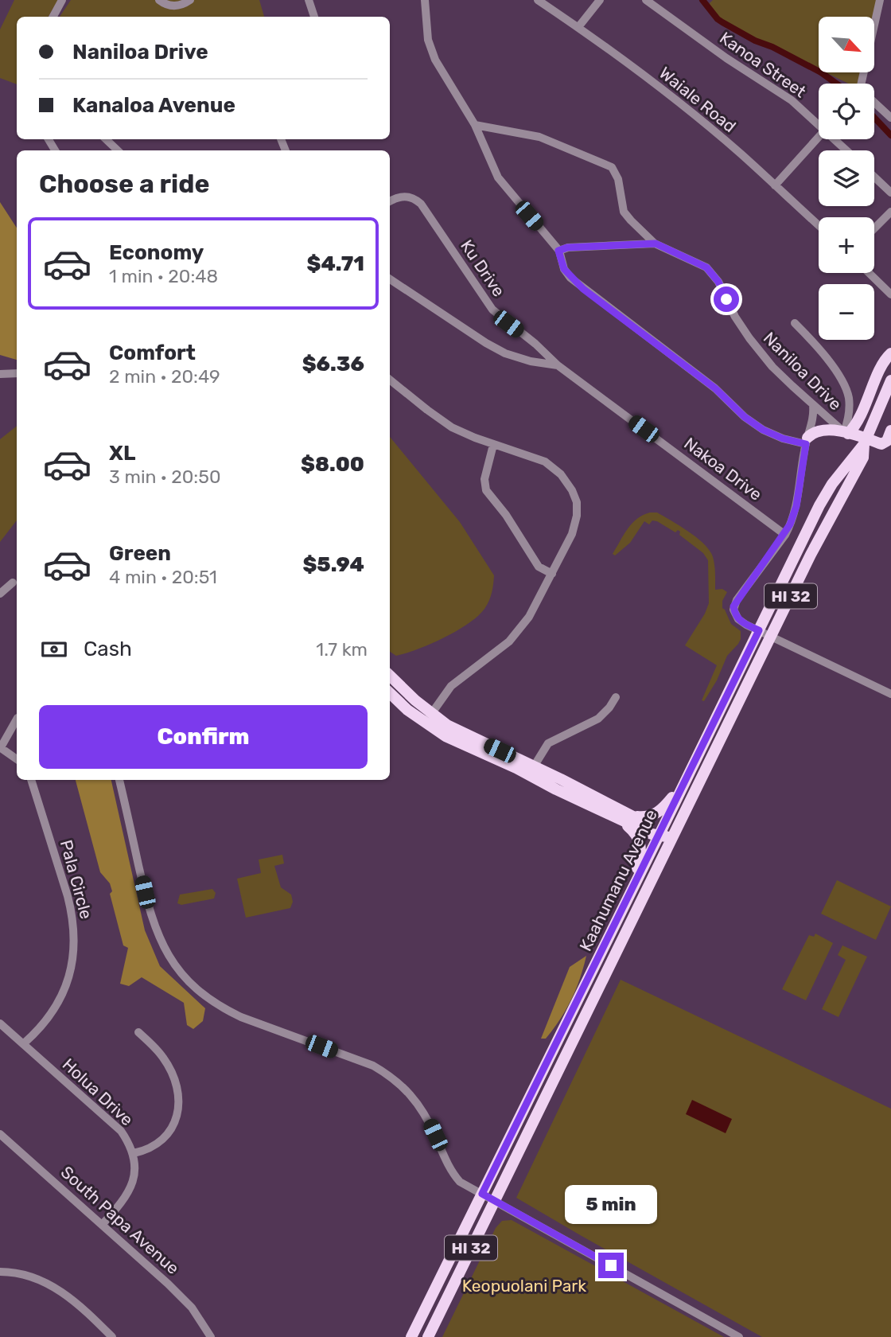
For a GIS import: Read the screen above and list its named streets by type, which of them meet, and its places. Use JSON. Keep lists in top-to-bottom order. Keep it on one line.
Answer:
{"streets":{"main road":["HI 32","Kaahumanu Avenue"],"street":["Kanoa Street","Waiale Road","Ku Drive","Naniloa Drive","Nakoa Drive","Pala Circle","Holua Drive","South Papa Avenue"]},"crossings":[["Ku Drive","Nakoa Drive"],["Pala Circle","Holua Drive"]],"parks":["Keopuolani Park"],"north":"bottom right","page":{"map_buttons":["+","−"],"banner":["Naniloa Drive","Kanaloa Avenue"],"heading":"Choose a ride","list":[{"name":"Economy","note":"1 min · 20:48","value":"$4.71"},{"name":"Comfort","note":"2 min · 20:49","value":"$6.36"},{"name":"XL","note":"3 min · 20:50","value":"$8.00"},{"name":"Green","note":"4 min · 20:51","value":"$5.94"}],"pay":["Cash","1.7 km"],"buttons":"Confirm","bubble":"5 min"}}
